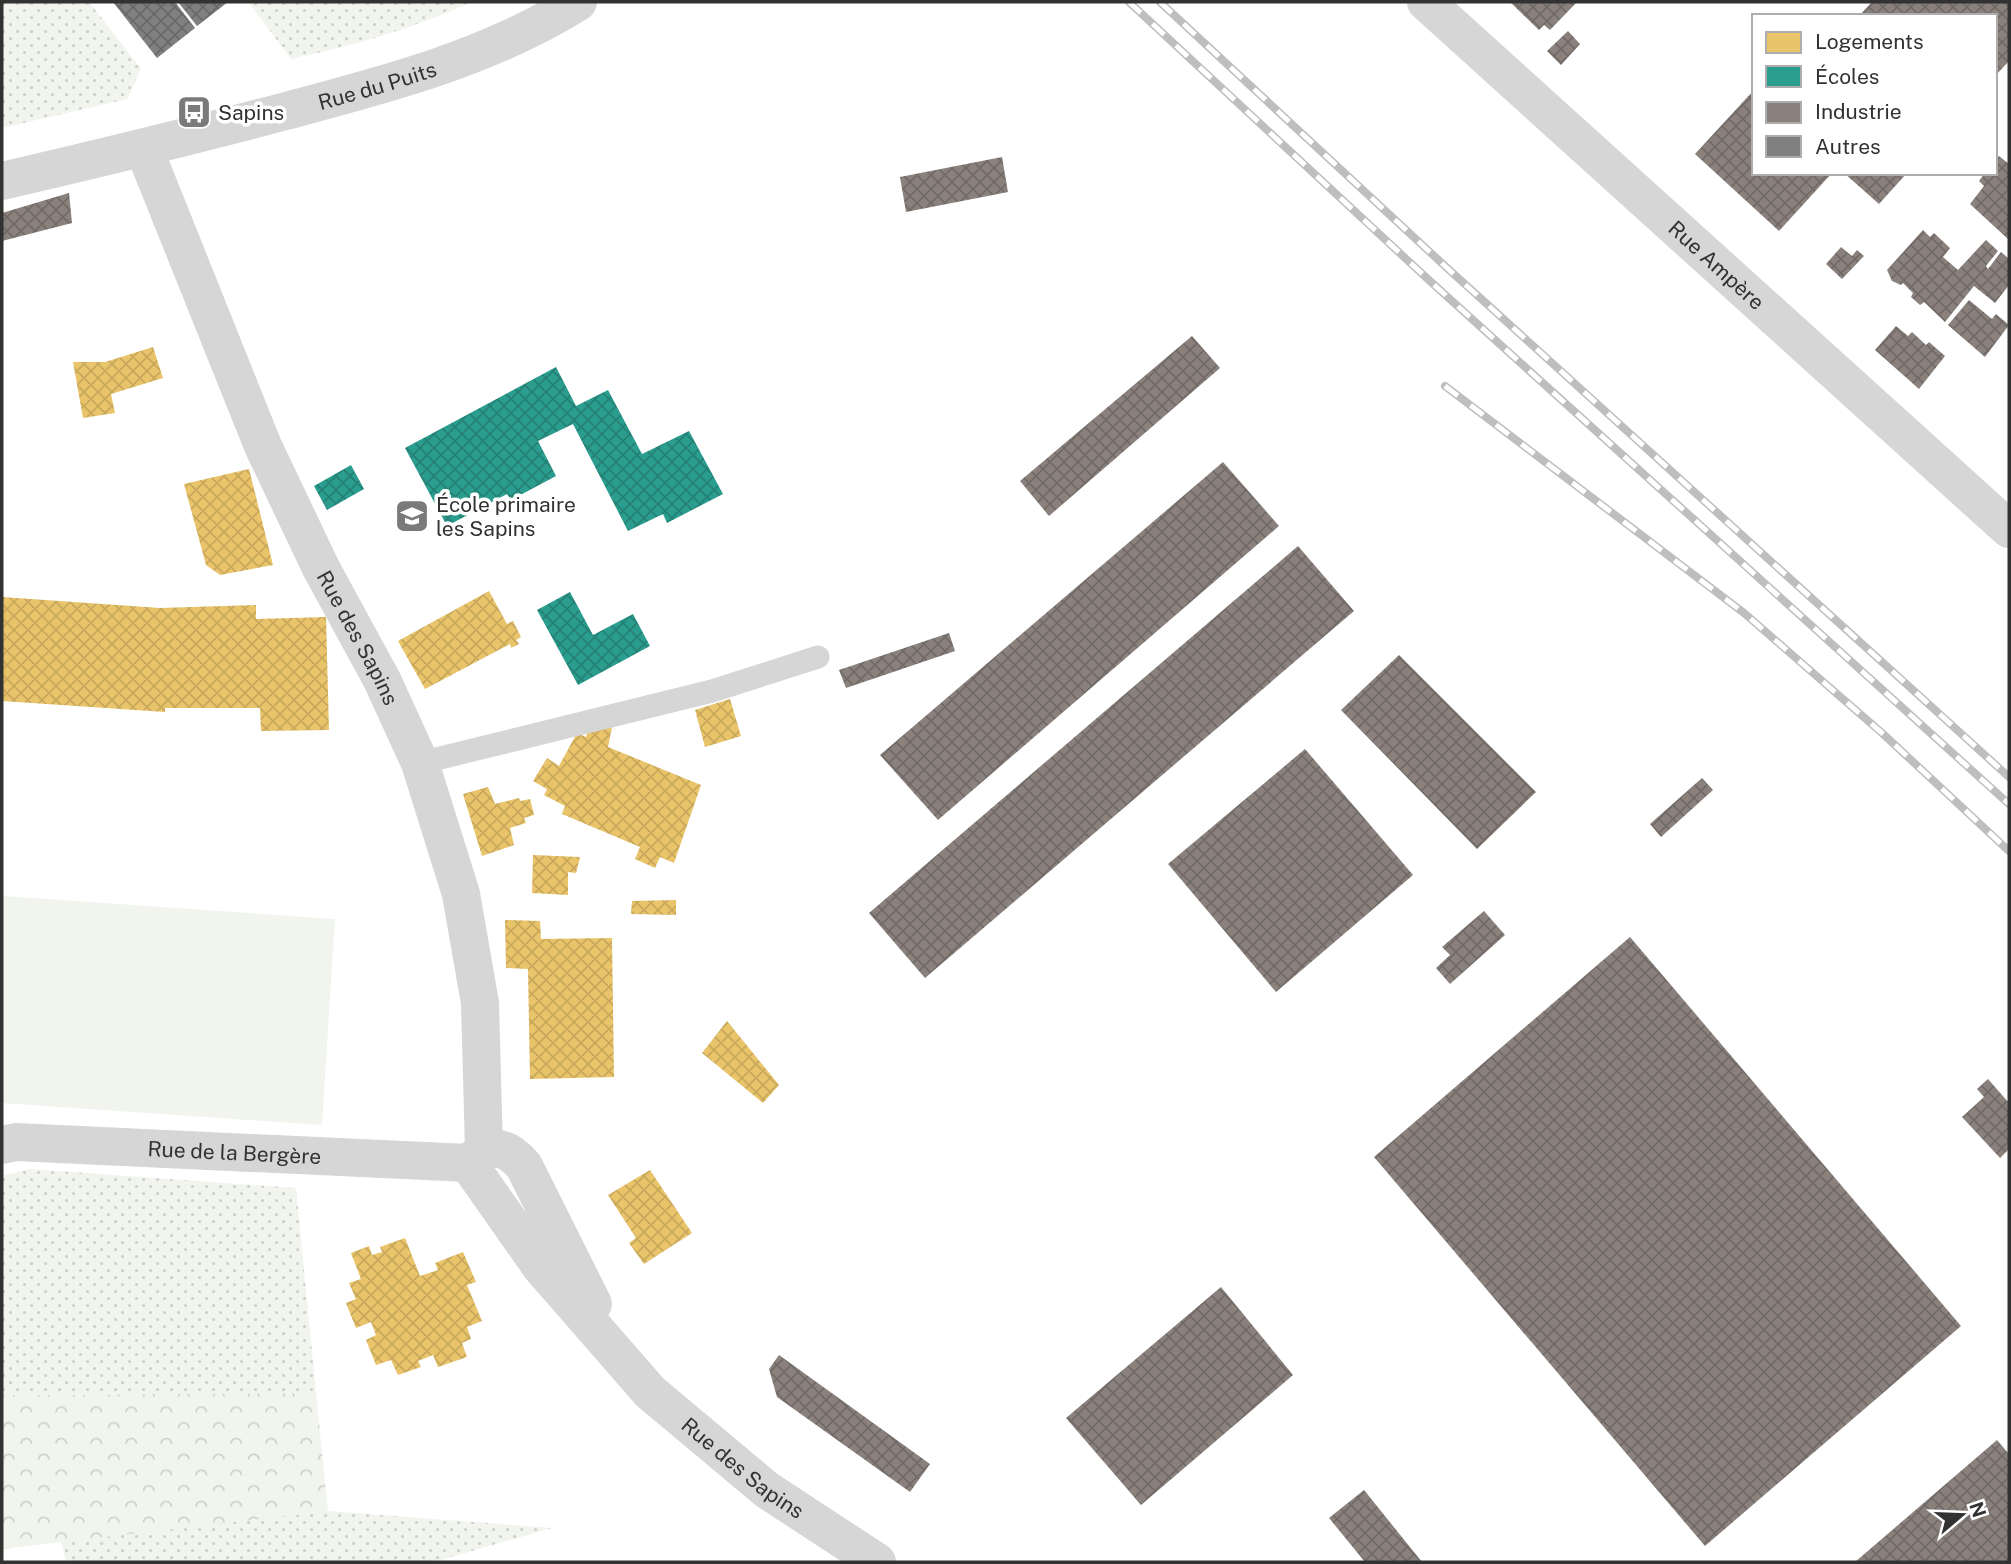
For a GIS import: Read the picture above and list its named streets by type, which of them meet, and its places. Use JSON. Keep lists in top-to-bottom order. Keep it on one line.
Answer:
{"streets":{"street":["Rue du Puits","Rue Ampère","Rue des Sapins","Rue de la Bergère"]},"crossings":[["Rue du Puits","Rue des Sapins"],["Rue des Sapins","Rue de la Bergère"]],"places":{"bus stop":["Sapins"],"school or university":["École primaire les Sapins"]},"legend":["Logements","Écoles","Industrie","Autres"],"north":"right"}
